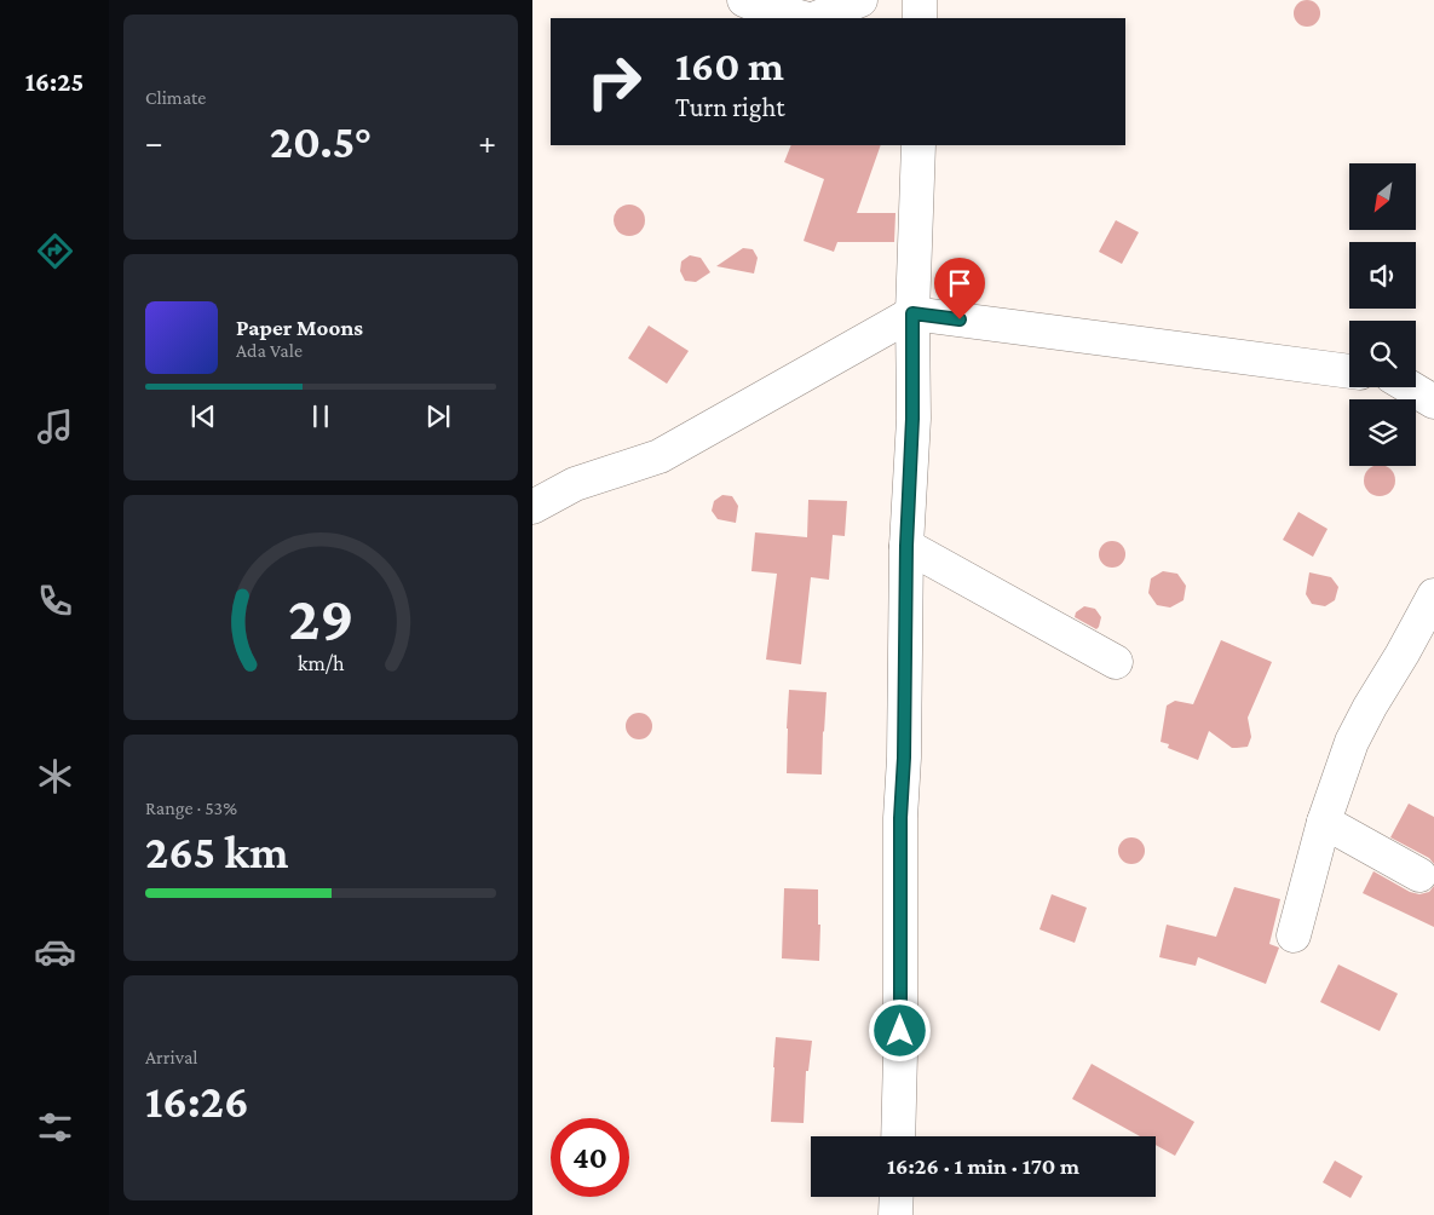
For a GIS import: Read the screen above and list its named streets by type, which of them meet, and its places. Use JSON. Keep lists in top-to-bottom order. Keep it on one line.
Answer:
{"north":"bottom left","page":{"tabs":"16:25","tile":["Climate",["Range · 53%","265 km"],["Arrival","16:26"]],"turn":["160 m","Turn right"],"heat":["−","20.5°","+"],"song":["Paper Moons","Ada Vale"],"limit":"40","trip":"16:26 · 1 min · 170 m","gauge":["29","km/h"]}}
